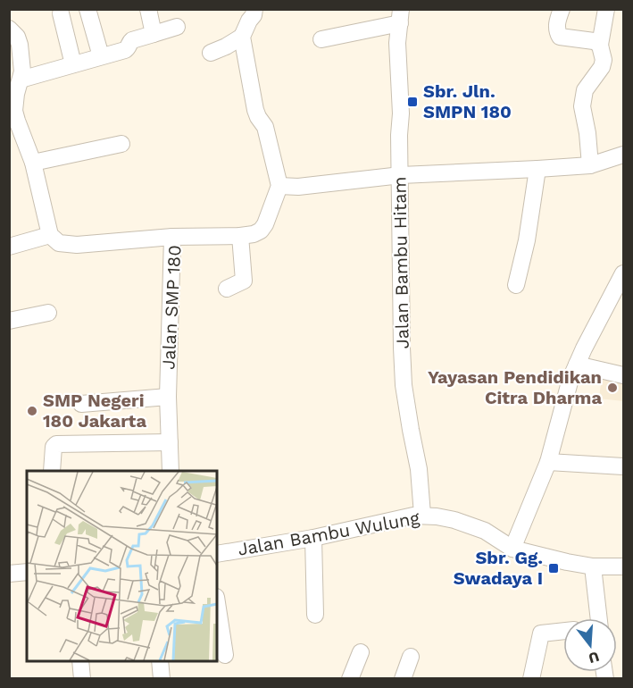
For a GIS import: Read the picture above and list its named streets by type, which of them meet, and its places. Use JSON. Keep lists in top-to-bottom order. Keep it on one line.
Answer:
{"streets":{"street":["Jalan Bambu Hitam","Jalan SMP 180","Jalan Bambu Wulung"]},"crossings":[["Jalan Bambu Hitam","Jalan Bambu Wulung"]],"places":{"transit":["Sbr. Jln. SMPN 180","Sbr. Gg. Swadaya I"],"other":["Yayasan Pendidikan Citra Dharma","SMP Negeri 180 Jakarta"]},"north":"bottom"}
